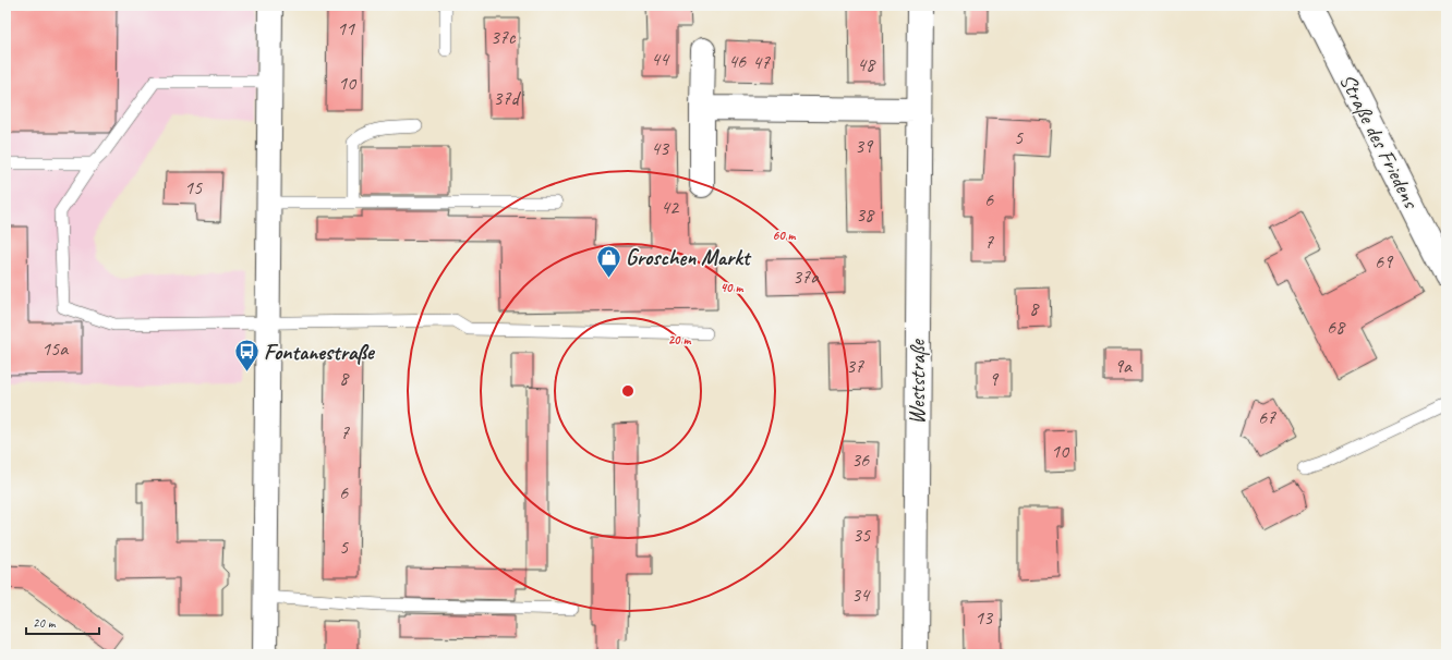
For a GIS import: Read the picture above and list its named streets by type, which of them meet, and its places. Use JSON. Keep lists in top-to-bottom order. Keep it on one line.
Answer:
{"streets":{"street":["Straße des Friedens","Weststraße"]},"places":{"shop":["Groschen Markt"],"bus stop":["Fontanestraße"]},"house_numbers":["11","37c","44","46","47","48","10","37d","5","39","43","15","6","42","38","7","69","37a","8","68","15a","37","9a","8","9","67","7","10","36","6","35","5","34","13"],"scale_bar":"20 m","rings":["60 m","40 m","20 m"]}
